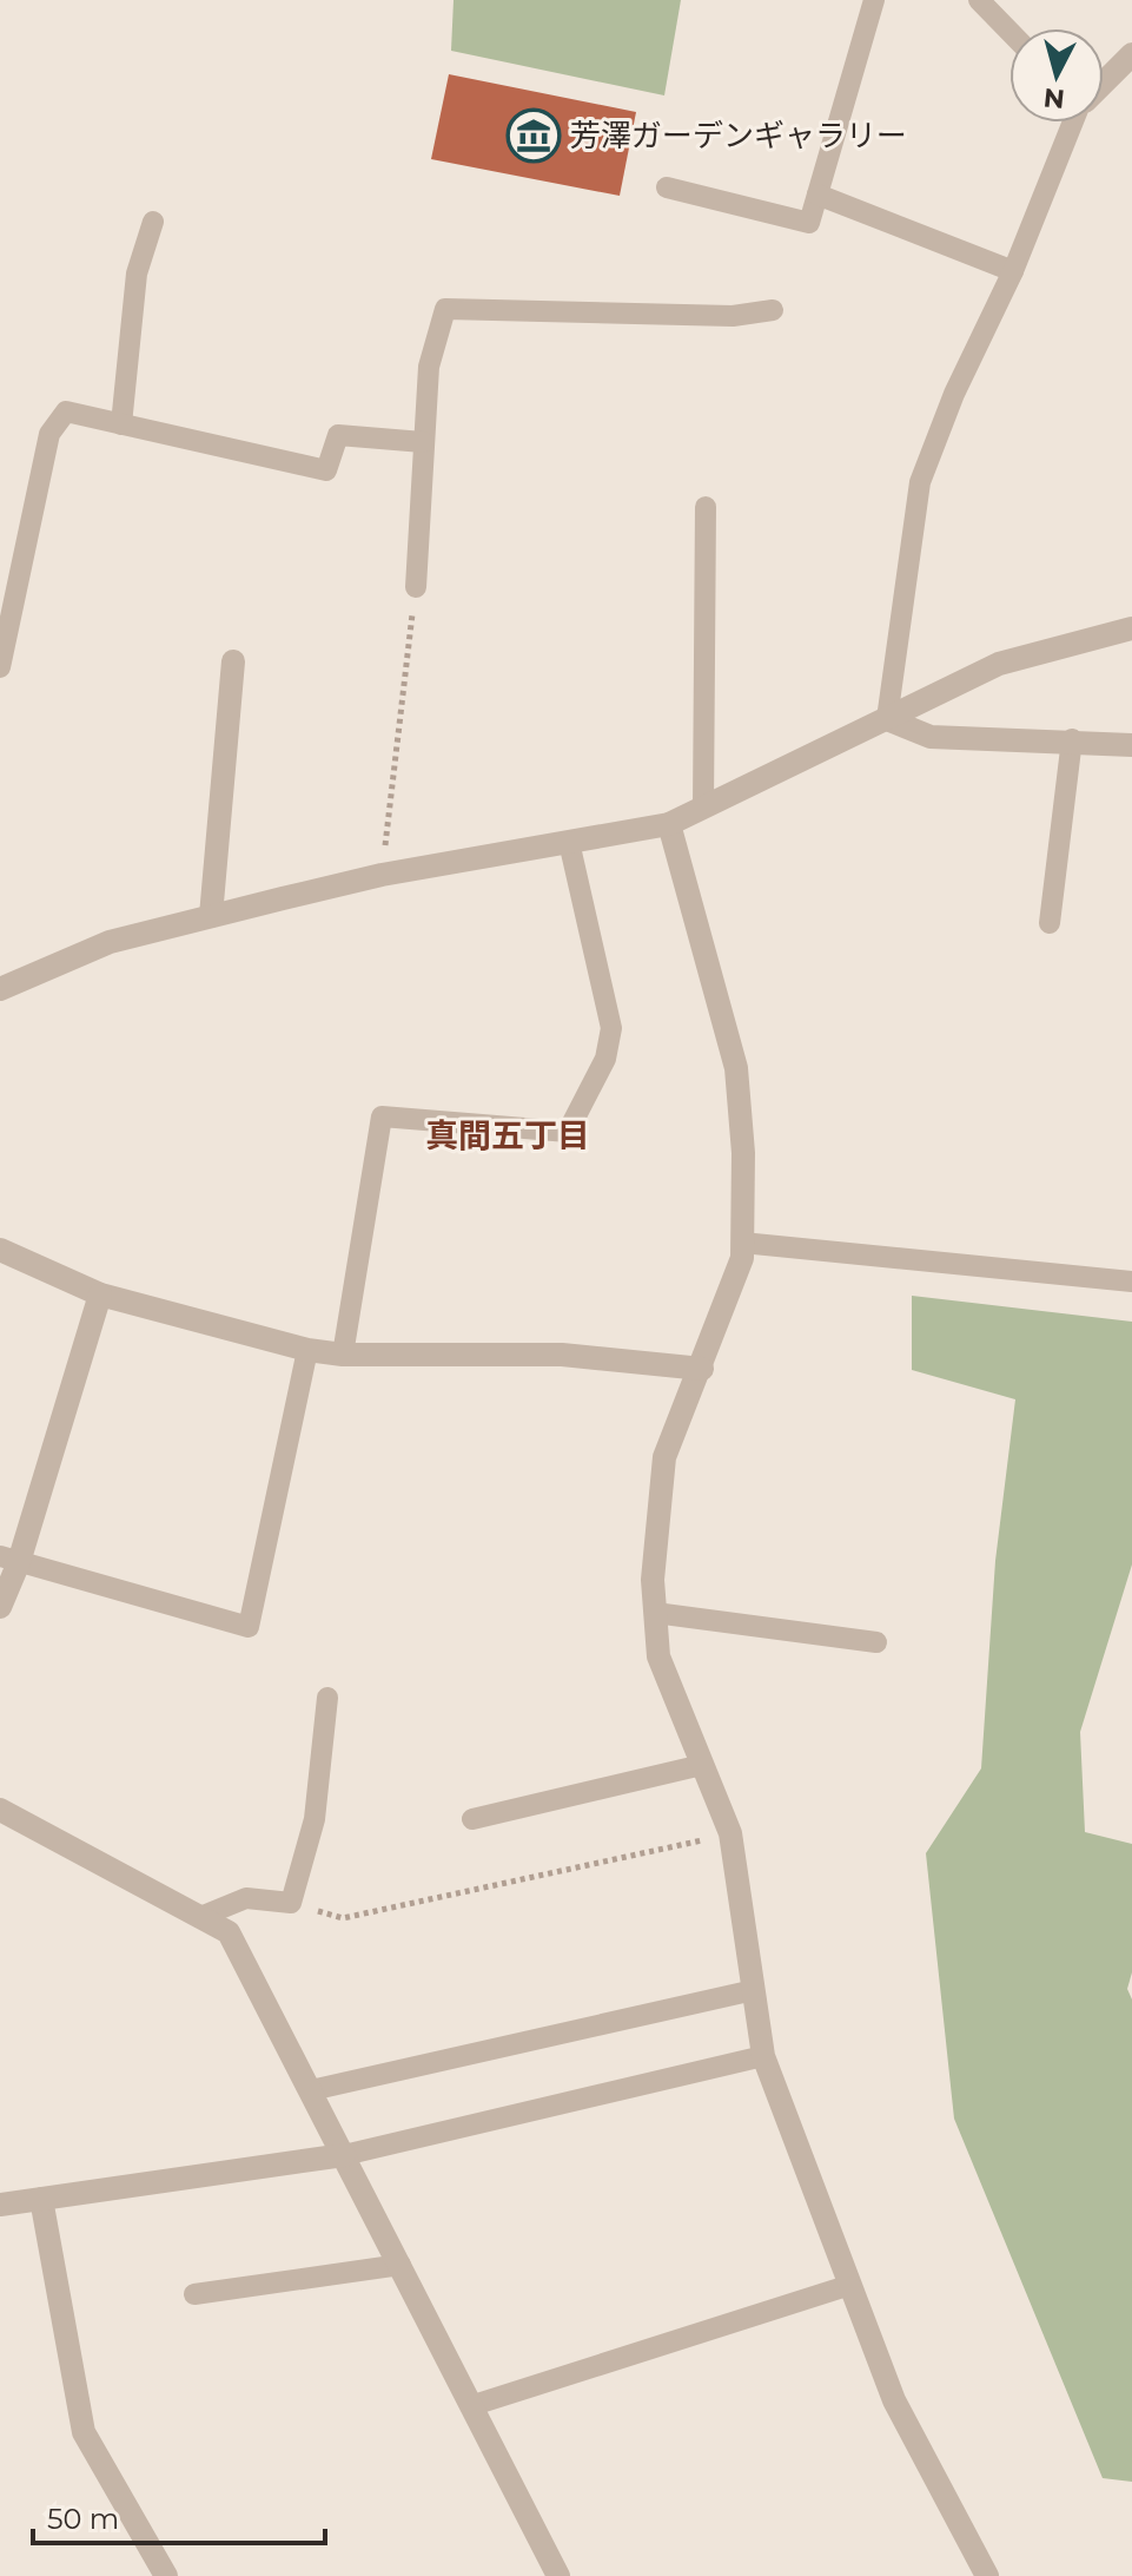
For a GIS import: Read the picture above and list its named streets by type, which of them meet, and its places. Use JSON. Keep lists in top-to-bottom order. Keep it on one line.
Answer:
{"districts":["真間五丁目"],"places":{"museum":["芳澤ガーデンギャラリー"]},"scale_bar":"50 m","north":"bottom"}
